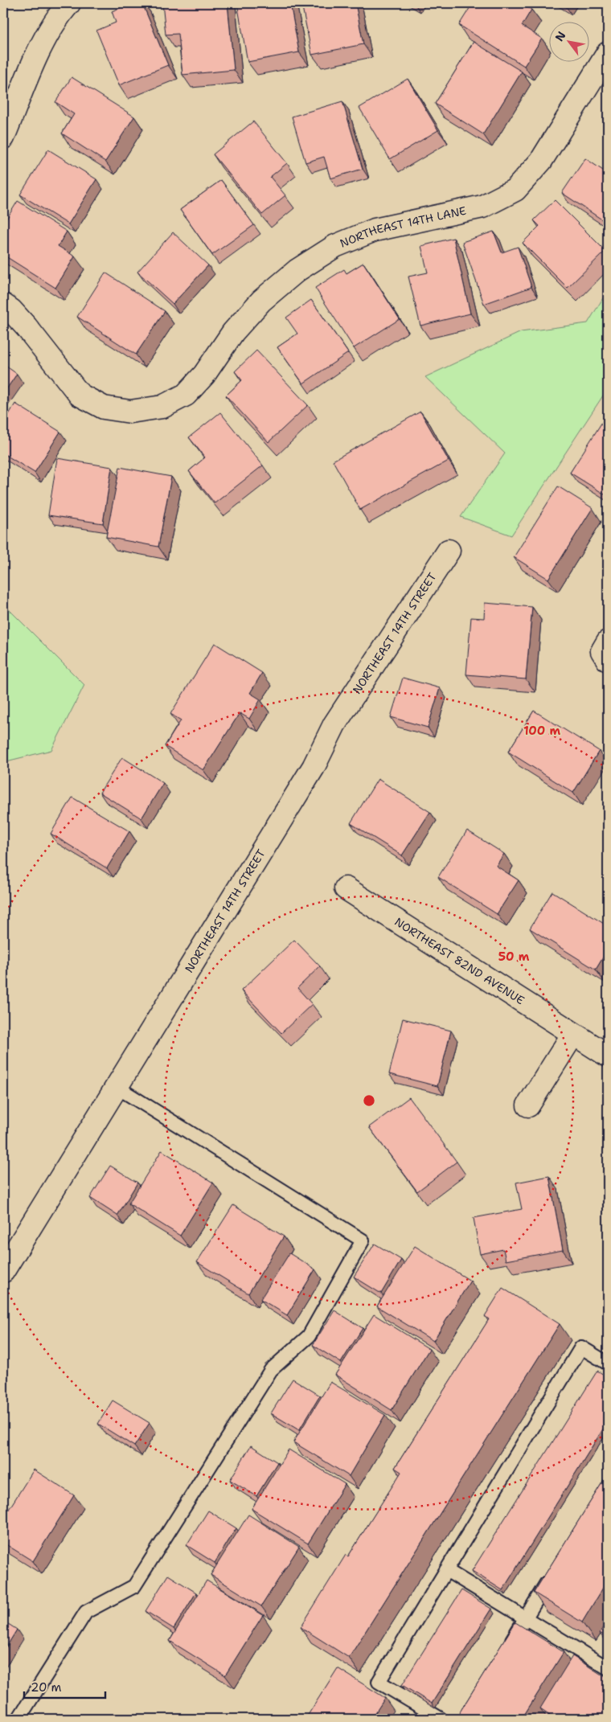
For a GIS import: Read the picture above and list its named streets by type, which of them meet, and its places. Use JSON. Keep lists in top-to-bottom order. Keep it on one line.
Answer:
{"streets":{"street":["NORTHEAST 14TH LANE","NORTHEAST 14TH STREET","NORTHEAST 82ND AVENUE"]},"scale_bar":"20 m","north":"top left","rings":["100 m","50 m"]}
